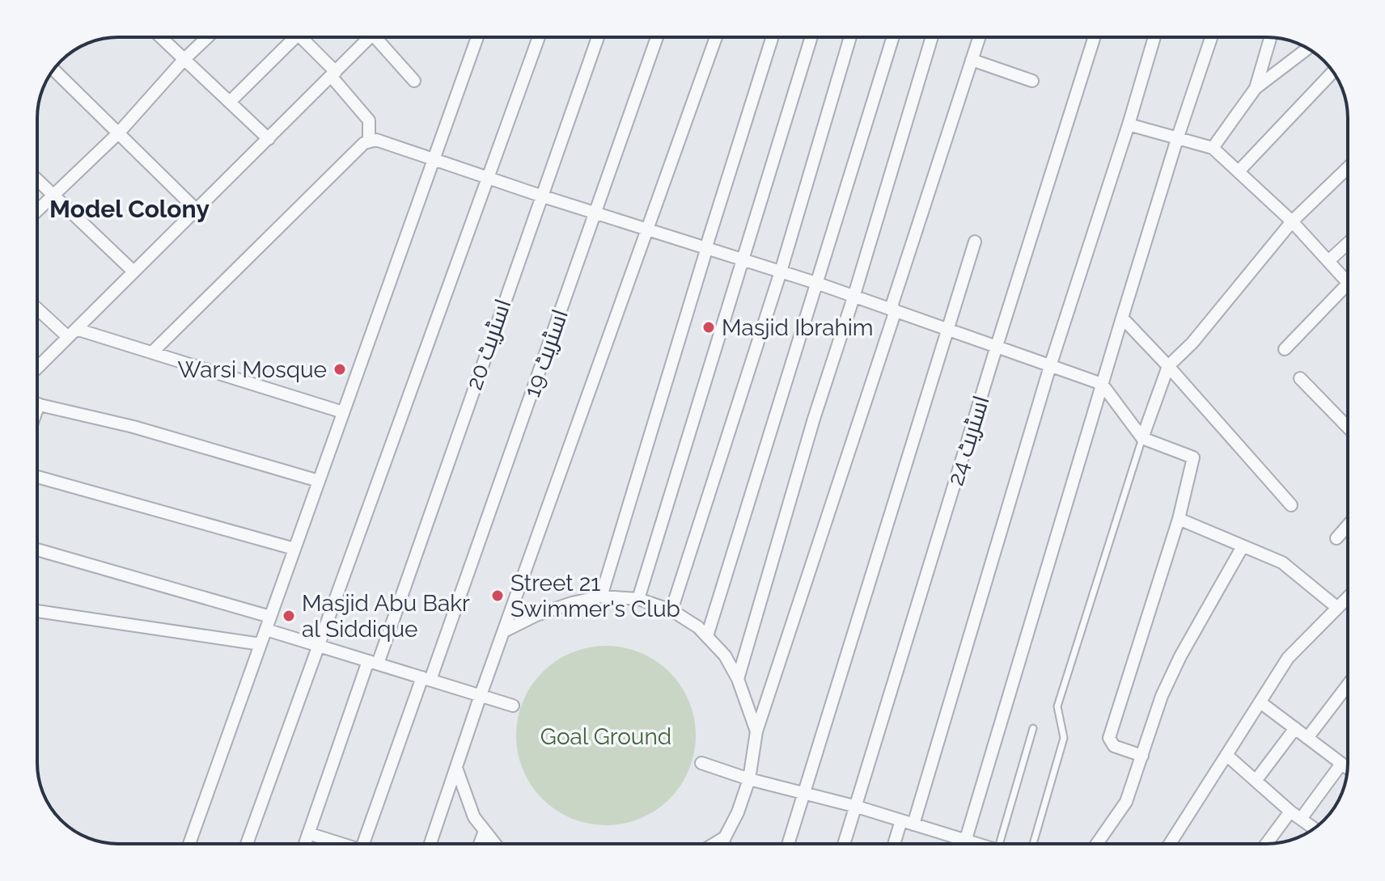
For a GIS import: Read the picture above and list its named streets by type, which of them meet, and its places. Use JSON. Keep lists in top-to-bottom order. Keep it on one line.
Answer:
{"streets":{"street":["اسٹریٹ 20","اسٹریٹ 19","اسٹریٹ 24"]},"districts":["Model Colony"],"parks":["Goal Ground"],"places":["Masjid Ibrahim","Warsi Mosque","Street 21 Swimmer's Club","Masjid Abu Bakr al Siddique"]}
